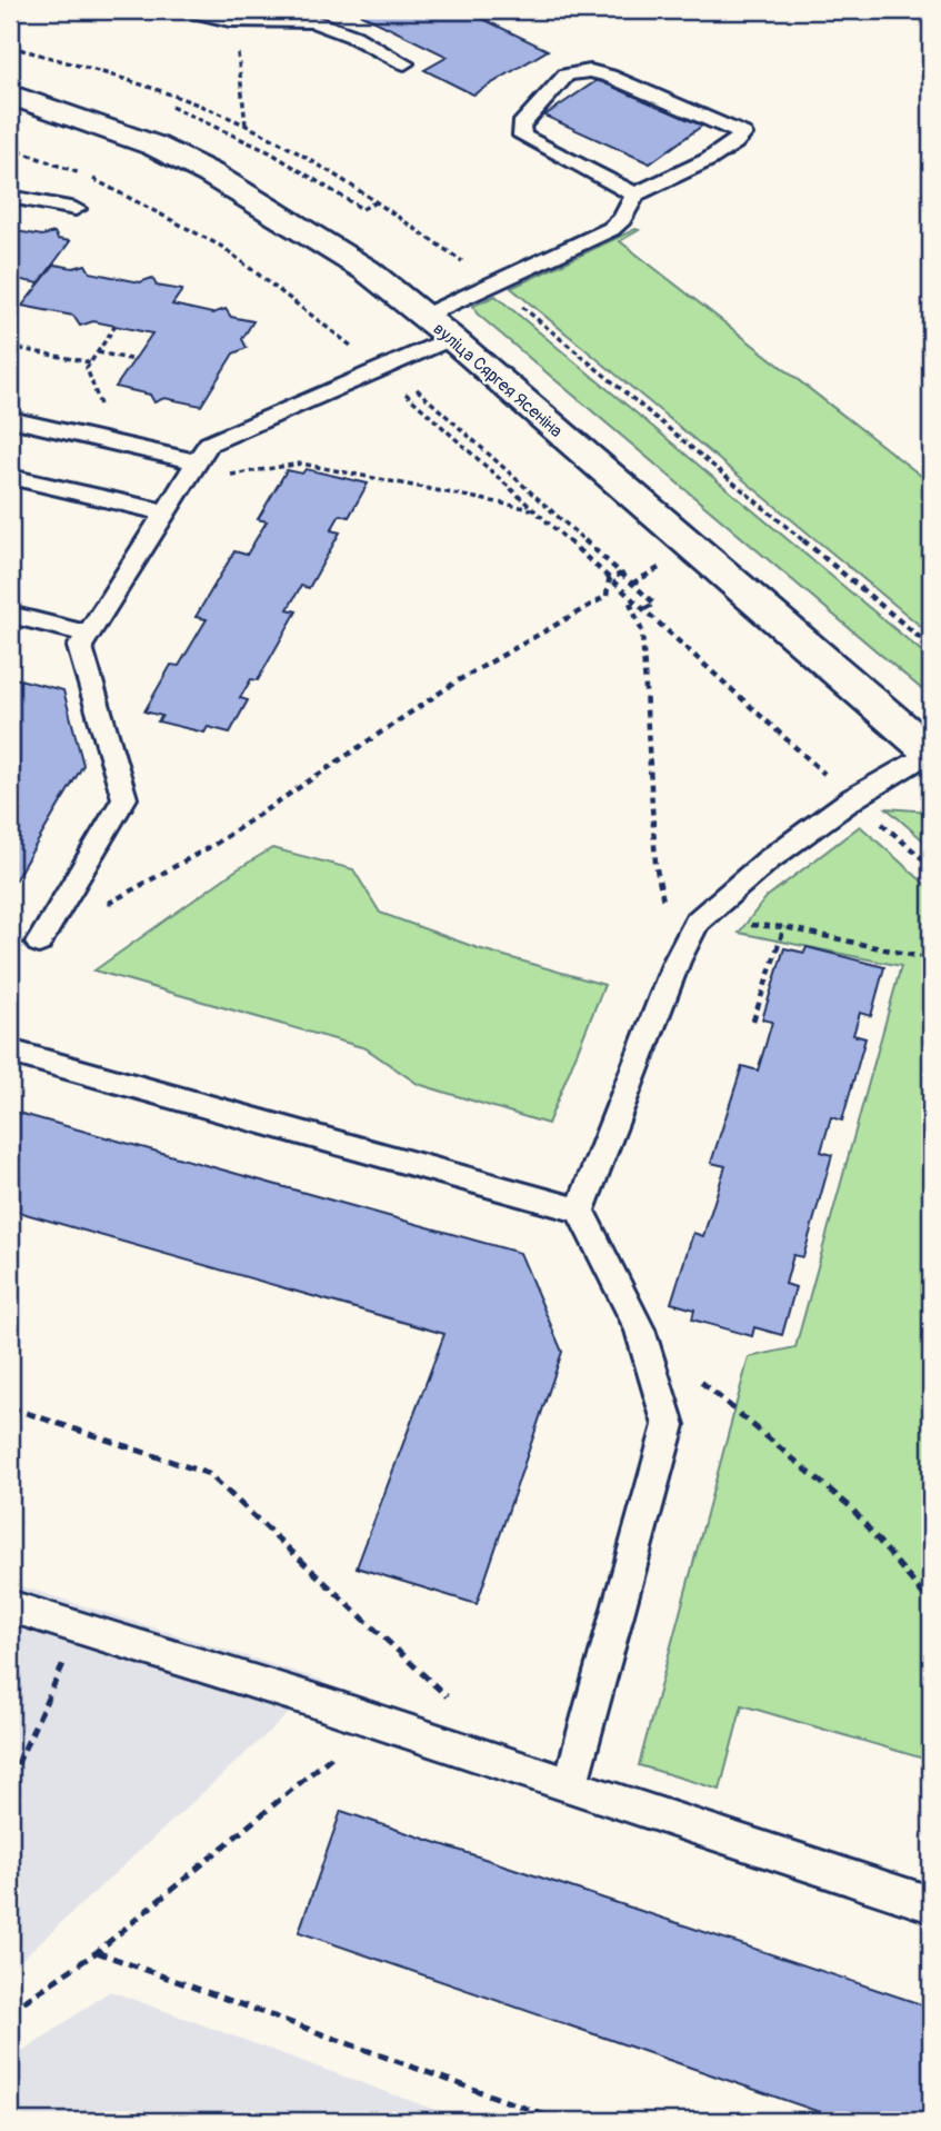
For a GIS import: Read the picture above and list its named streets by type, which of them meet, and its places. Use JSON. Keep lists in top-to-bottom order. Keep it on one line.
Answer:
{"streets":{"main road":["вуліца Сяргея Ясеніна"]}}
